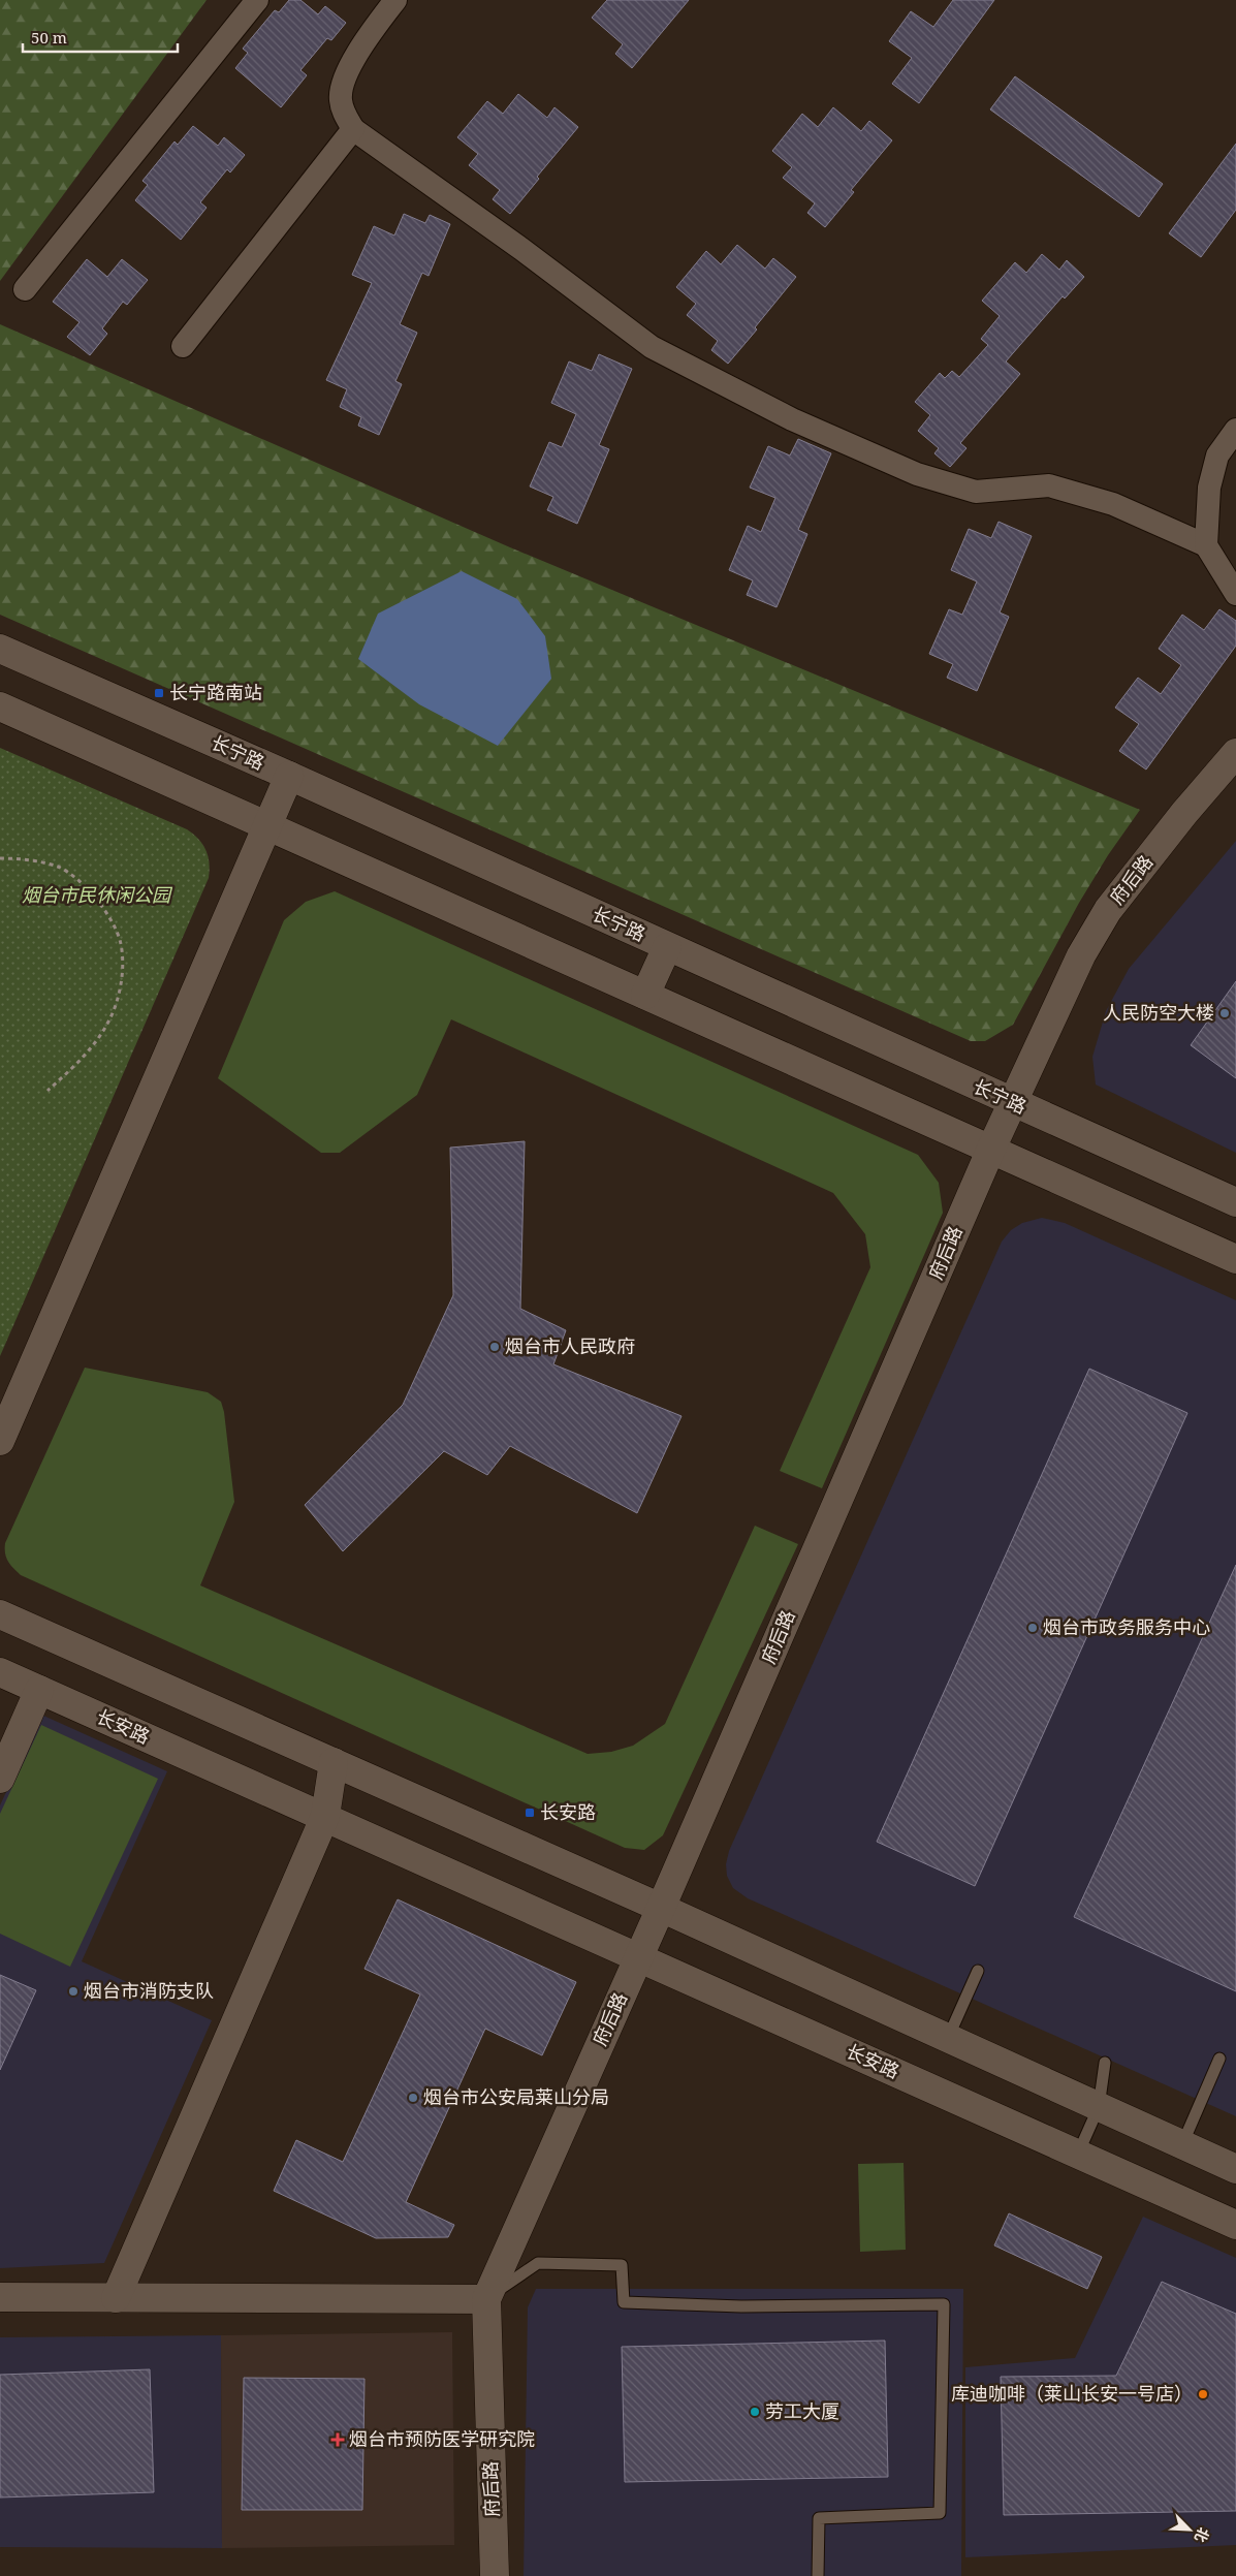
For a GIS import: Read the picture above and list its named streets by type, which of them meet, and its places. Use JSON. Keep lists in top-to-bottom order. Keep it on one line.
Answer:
{"streets":{"street":["长宁路","府后路","长安路"]},"crossings":[["长宁路","府后路"],["府后路","长安路"]],"parks":["烟台市民休闲公园"],"places":{"transit":["长宁路南站","长安路"],"other":["人民防空大楼","烟台市人民政府","烟台市政务服务中心","烟台市消防支队","烟台市公安局莱山分局","库迪咖啡（莱山长安一号店）","劳工大厦"],"health":["烟台市预防医学研究院"]},"scale_bar":"50 m","north":"bottom right"}
